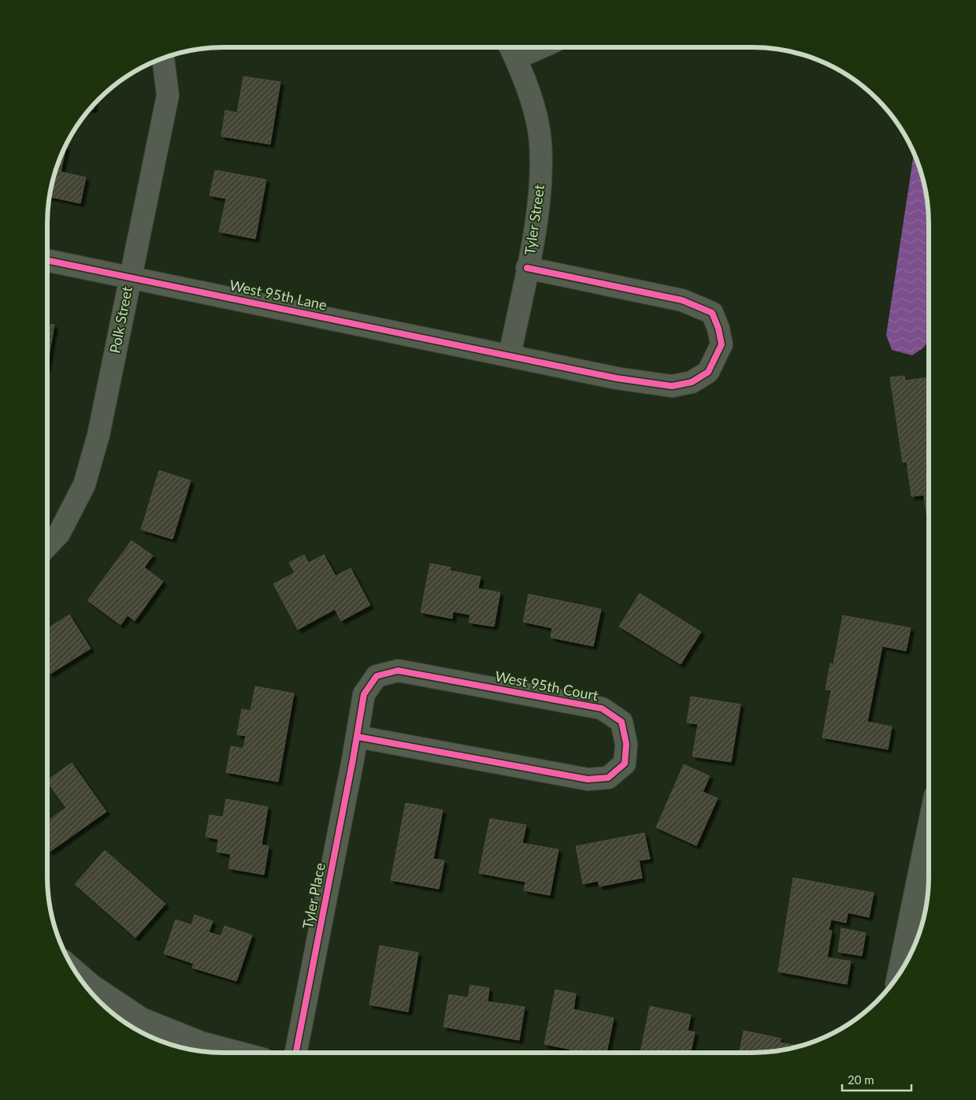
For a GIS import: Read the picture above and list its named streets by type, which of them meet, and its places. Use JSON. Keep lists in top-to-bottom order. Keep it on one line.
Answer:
{"streets":{"street":["Tyler Street","West 95th Lane","Polk Street","West 95th Court","Tyler Place"]},"crossings":[["Tyler Street","West 95th Lane"],["West 95th Lane","Polk Street"],["West 95th Court","Tyler Place"]],"scale_bar":"20 m"}
